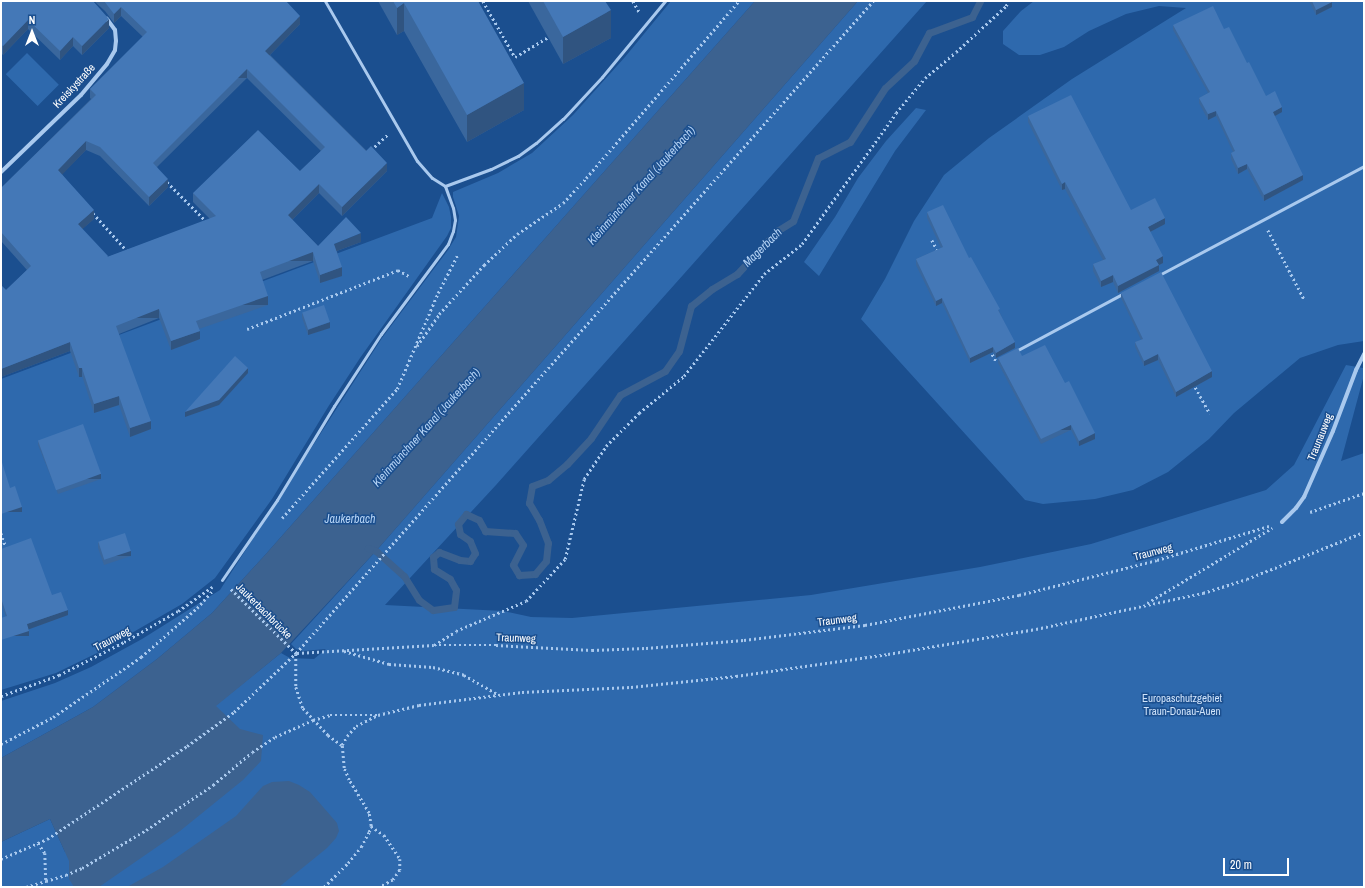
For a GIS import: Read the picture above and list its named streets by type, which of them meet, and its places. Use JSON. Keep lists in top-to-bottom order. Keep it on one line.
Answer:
{"streets":{"street":["Kreiskystraße","Traunauweg"],"path":["Traunweg","Jaukerbachbrücke"]},"crossings":[["Traunauweg","Traunweg"],["Traunweg","Jaukerbachbrücke"]],"water":["Kleinmünchner Kanal (Jaukerbach)","Magerbach","Jaukerbach"],"parks":["Europaschutzgebiet Traun-Donau-Auen"],"scale_bar":"20 m","north":"top"}
